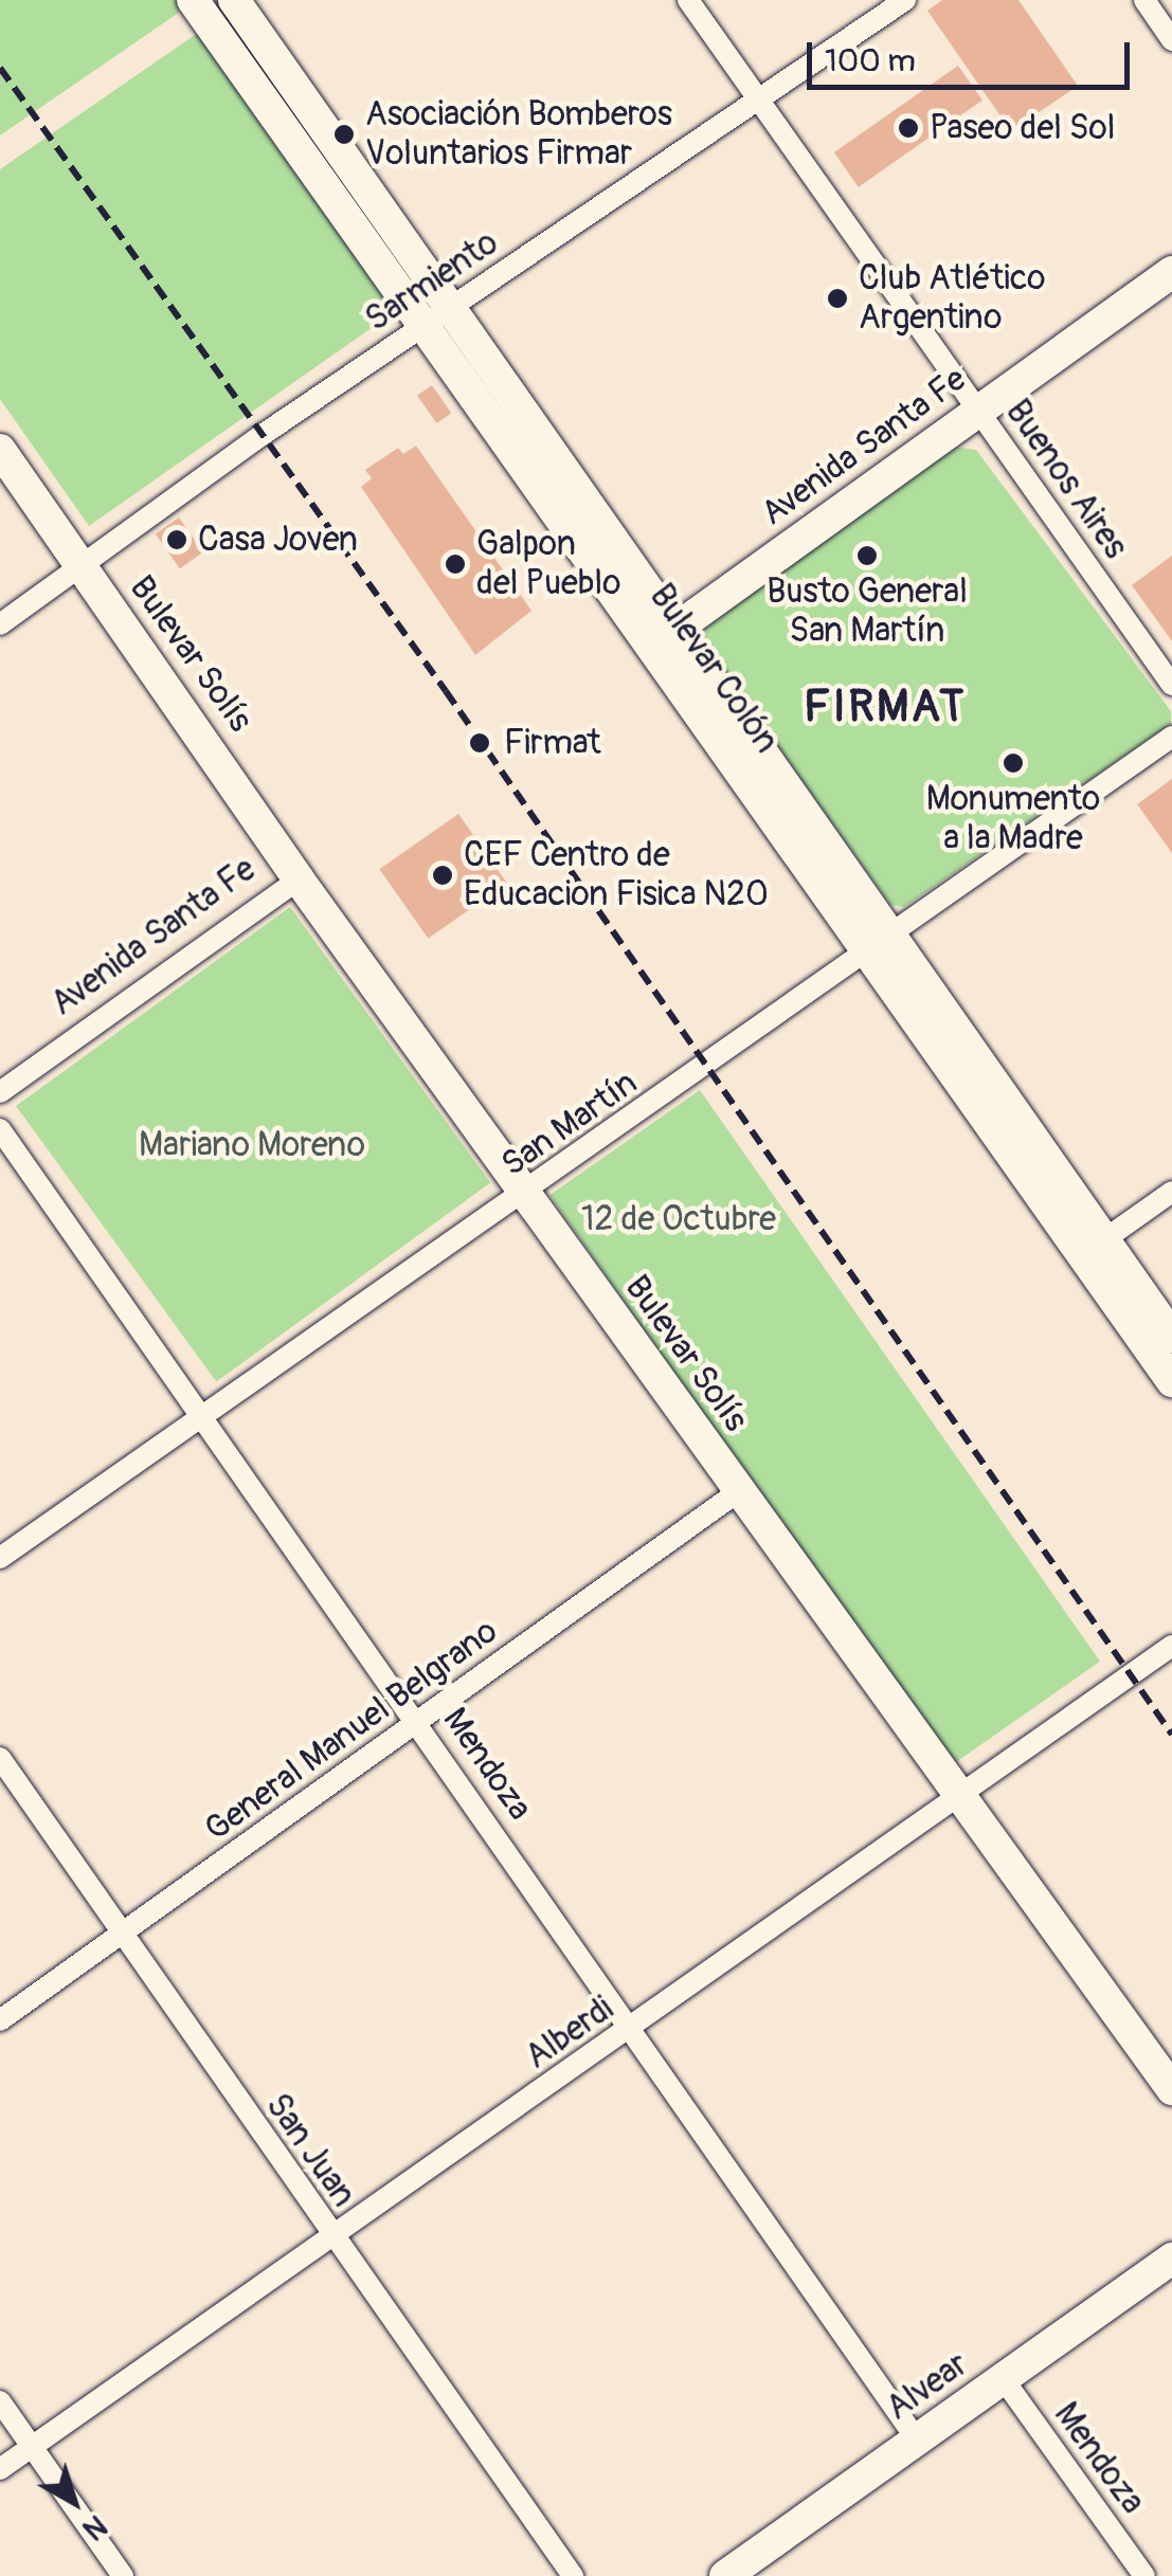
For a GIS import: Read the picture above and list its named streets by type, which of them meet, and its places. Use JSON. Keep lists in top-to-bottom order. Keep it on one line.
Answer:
{"streets":{"street":["Sarmiento","Avenida Santa Fe","Buenos Aires","Bulevar Solís","Bulevar Colón","San Martín","General Manuel Belgrano","Mendoza","Alberdi","San Juan","Alvear"]},"crossings":[["Sarmiento","Buenos Aires"],["Sarmiento","Bulevar Solís"],["Sarmiento","Bulevar Colón"],["Avenida Santa Fe","Buenos Aires"],["Avenida Santa Fe","Bulevar Solís"],["Avenida Santa Fe","Bulevar Colón"],["Bulevar Solís","San Martín"],["Bulevar Solís","General Manuel Belgrano"],["Bulevar Solís","Alberdi"],["Bulevar Colón","San Martín"],["San Martín","Mendoza"],["General Manuel Belgrano","Mendoza"],["General Manuel Belgrano","San Juan"],["Mendoza","Alberdi"],["Mendoza","Alvear"],["Alberdi","San Juan"]],"districts":["FIRMAT"],"parks":["Mariano Moreno","12 de Octubre"],"places":["Paseo del Sol","Asociación Bomberos Voluntarios Firmar","Club Atlético Argentino","Casa Joven","Busto General San Martín","Galpon del Pueblo","Firmat","Monumento a la Madre","CEF Centro de Educacion Fisica N20"],"scale_bar":"100 m","north":"bottom right"}
